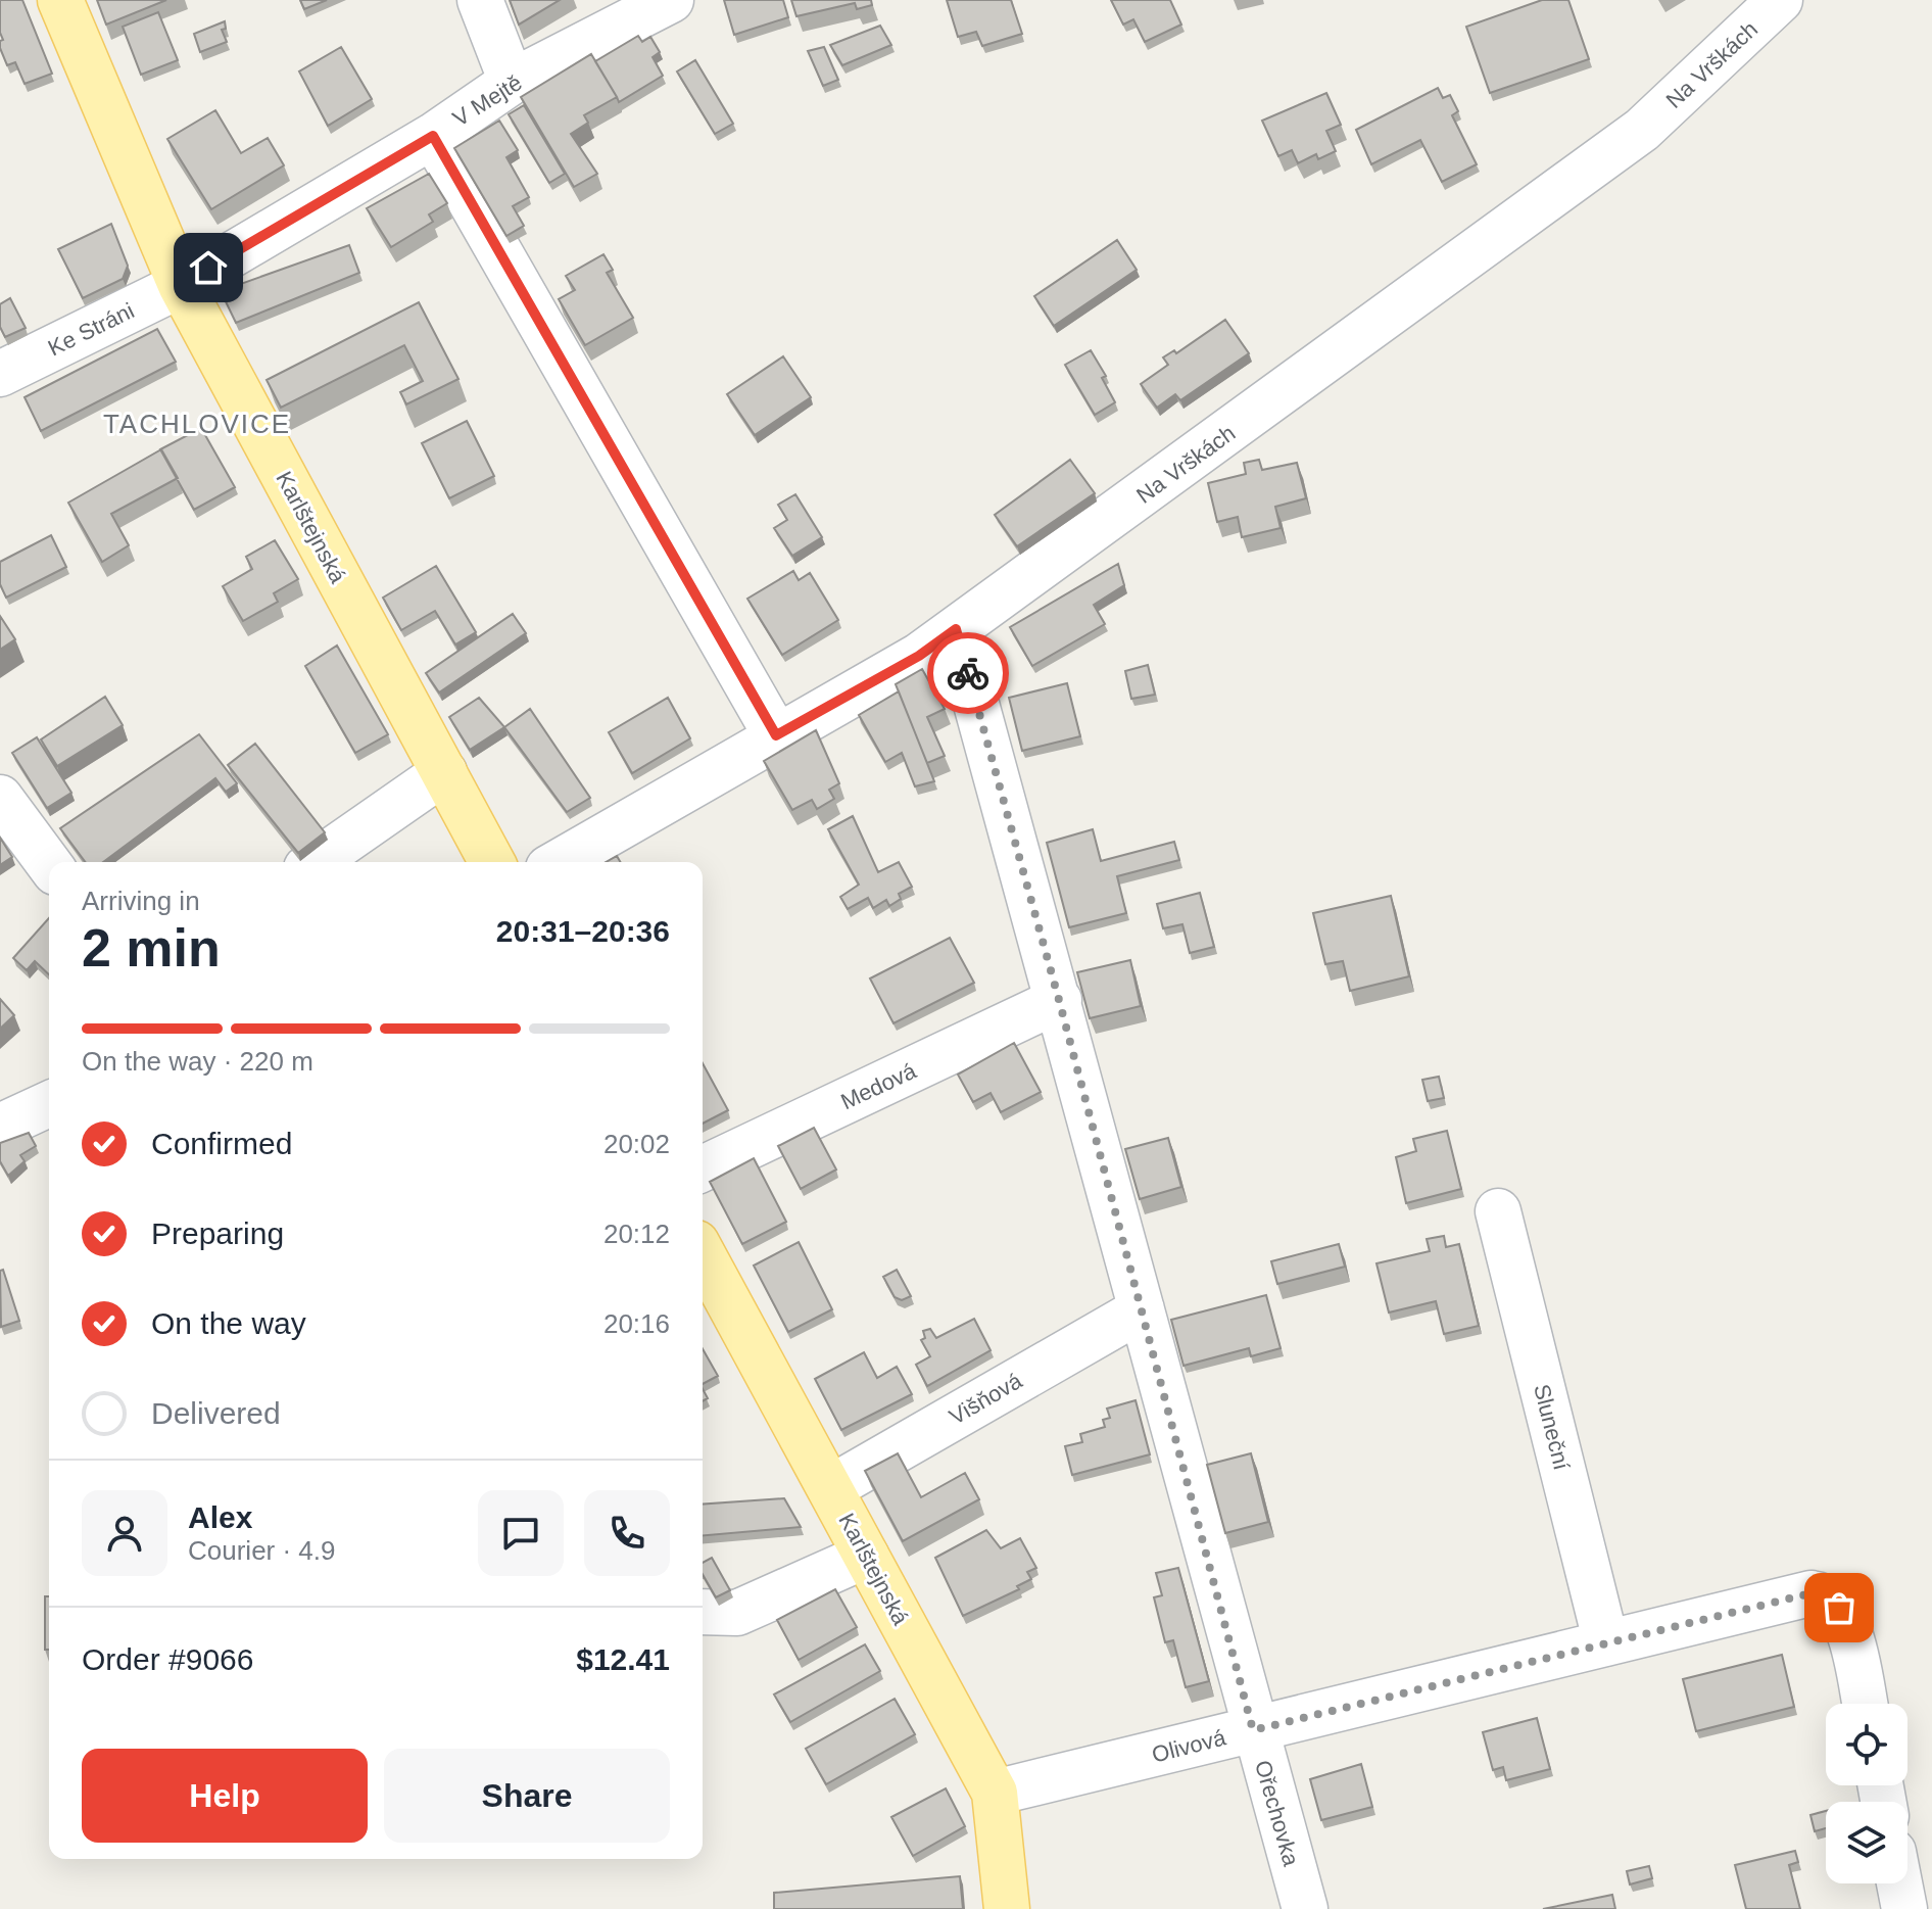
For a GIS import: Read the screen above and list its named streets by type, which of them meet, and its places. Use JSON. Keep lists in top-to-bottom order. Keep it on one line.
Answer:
{"streets":{"main road":["Karlštejnská"],"street":["Na Vrškách","V Mejtě","Ke Stráni","Medová","Višňová","Sluneční","Olivová","Ořechovka"]},"crossings":[["Na Vrškách","Ořechovka"],["V Mejtě","Ke Stráni"],["V Mejtě","Karlštejnská"],["Ke Stráni","Karlštejnská"],["Karlštejnská","Višňová"],["Karlštejnská","Olivová"],["Medová","Ořechovka"],["Višňová","Ořechovka"],["Sluneční","Olivová"],["Olivová","Ořechovka"]],"districts":["TACHLOVICE"],"page":{"heading":["2 min","Arriving in","20:31–20:36"],"panel":["Alex","Courier · 4.9","Order #9066","$12.41"],"bar":"On the way · 220 m","list":[["Confirmed","20:02"],["Preparing","20:12"],["On the way","20:16"],"Delivered"],"buttons":["Help","Share"]}}
